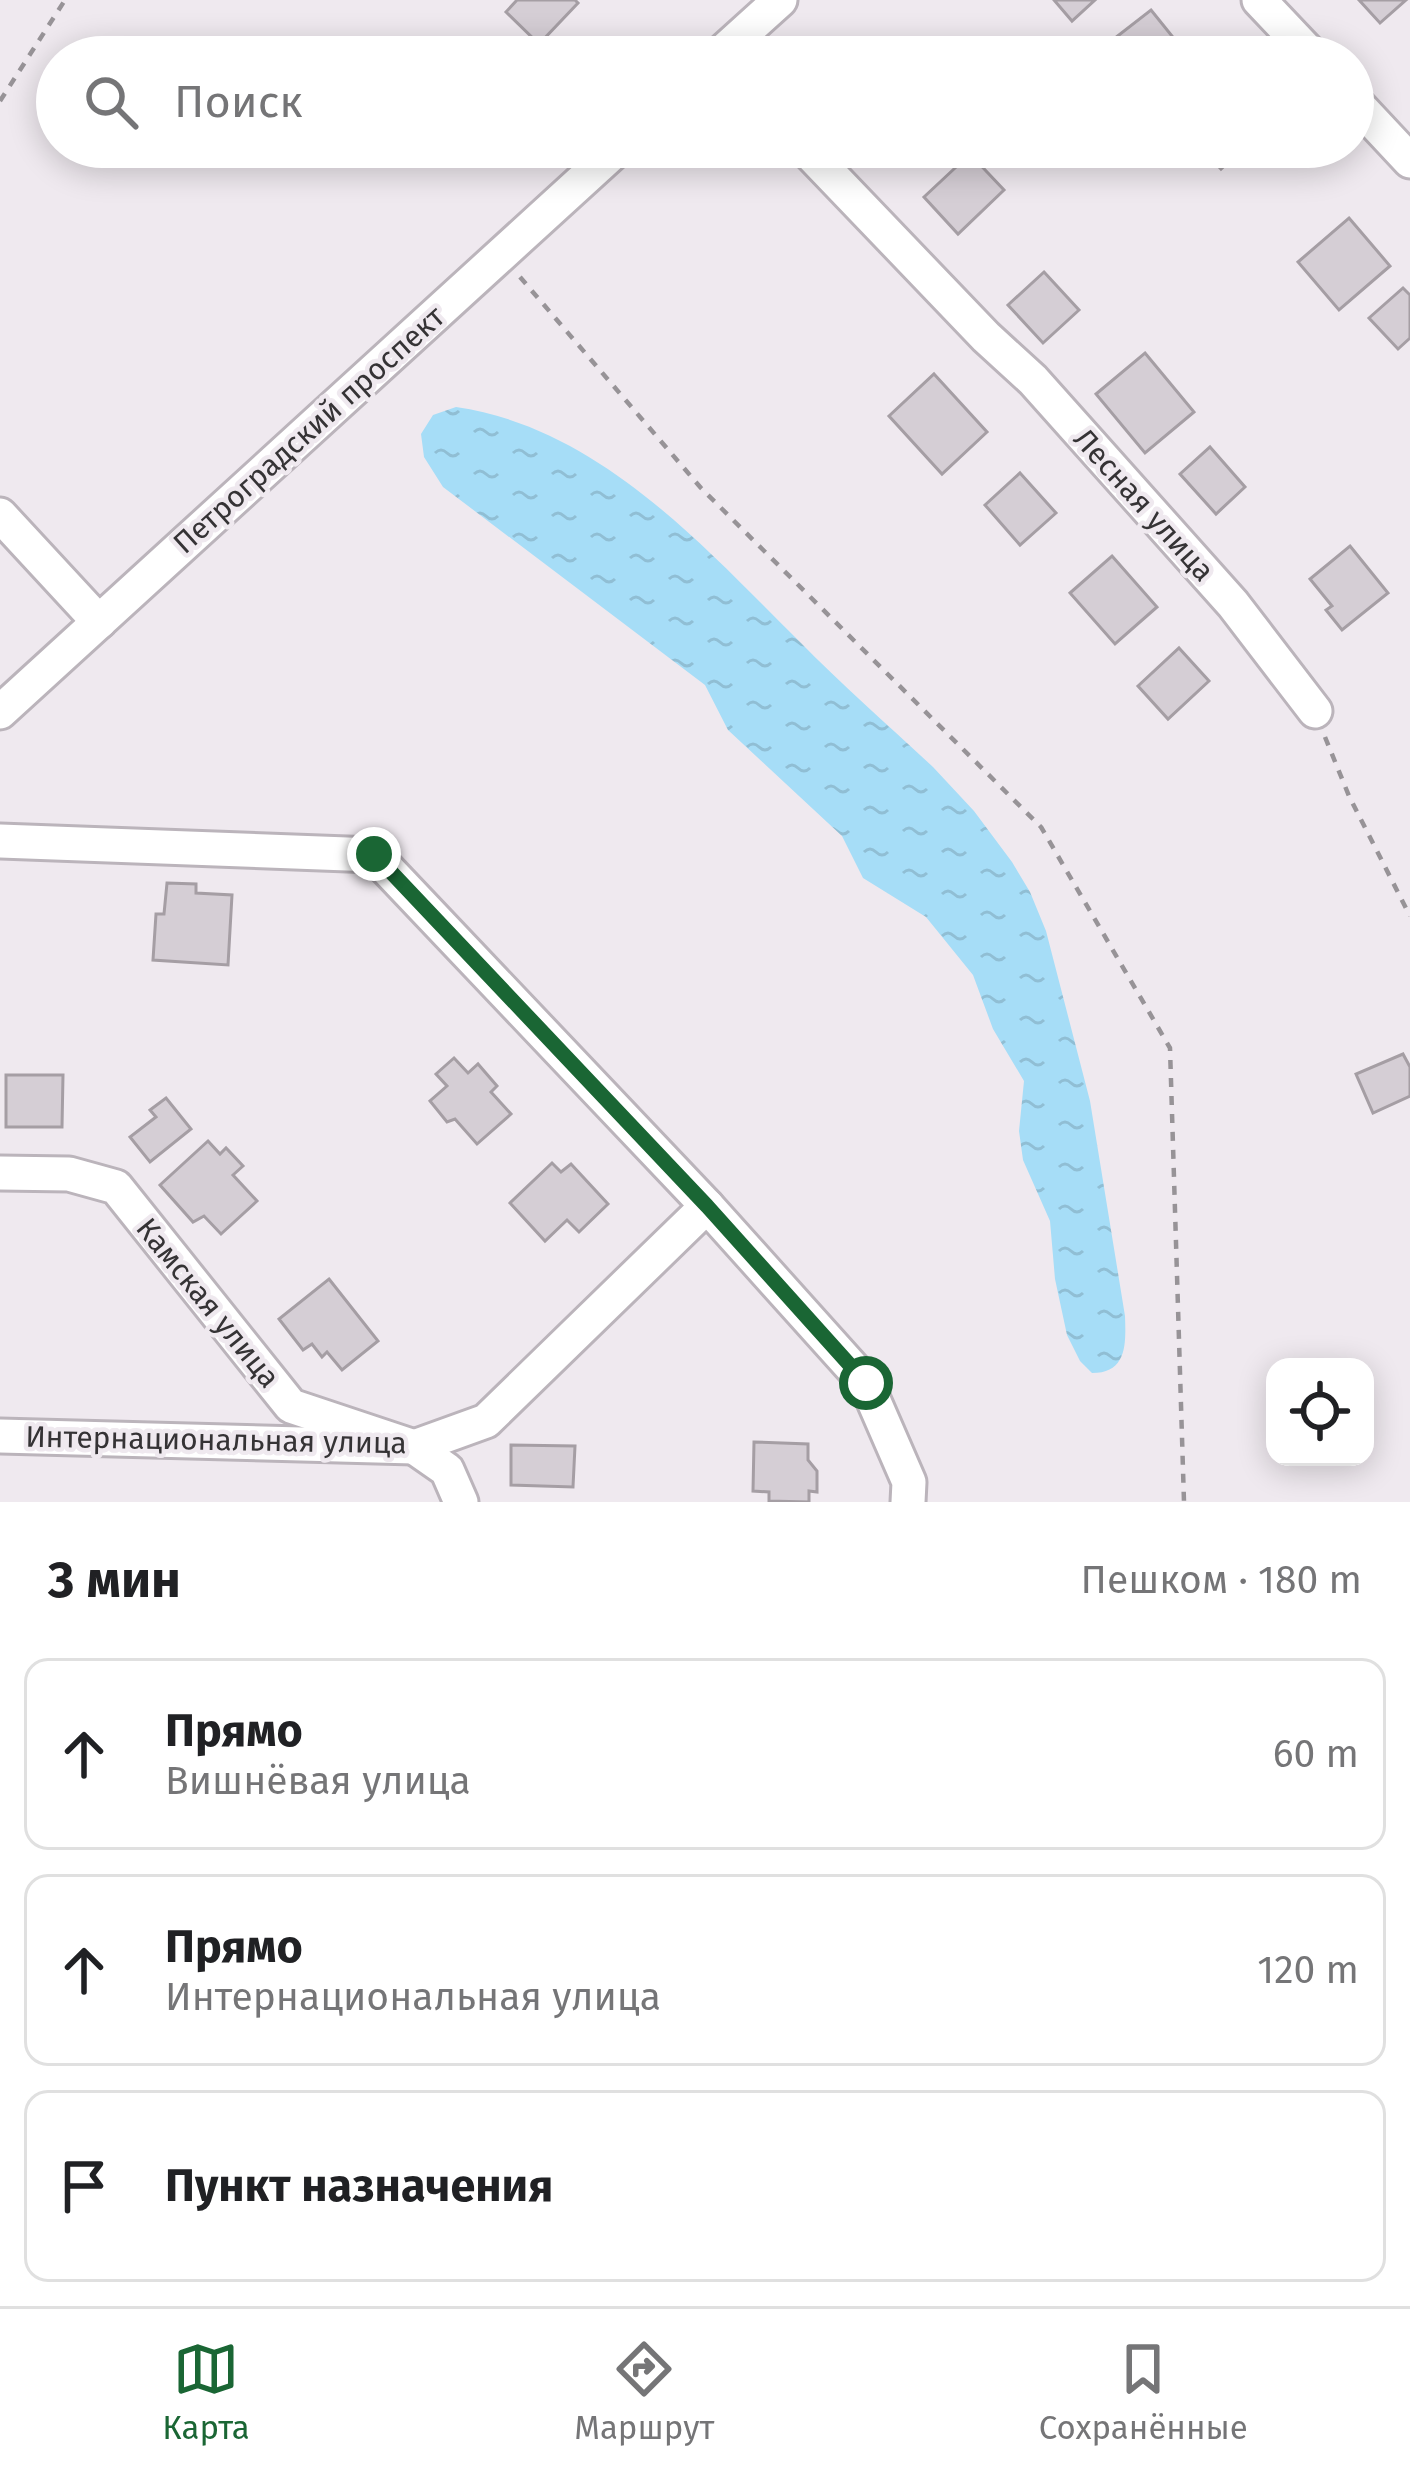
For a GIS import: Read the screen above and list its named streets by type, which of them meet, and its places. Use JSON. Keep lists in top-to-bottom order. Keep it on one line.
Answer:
{"streets":{"street":["Петроградский проспект","Лесная улица","Камская улица","Интернациональная улица"]},"crossings":[["Камская улица","Интернациональная улица"]],"page":{"search":"Поиск","heading":["3 мин","Пешком · 180 m"],"list":[["Прямо","Вишнёвая улица","60 m"],["Прямо","Интернациональная улица","120 m"],"Пункт назначения"],"nav":["Карта","Маршрут","Сохранённые"]}}
